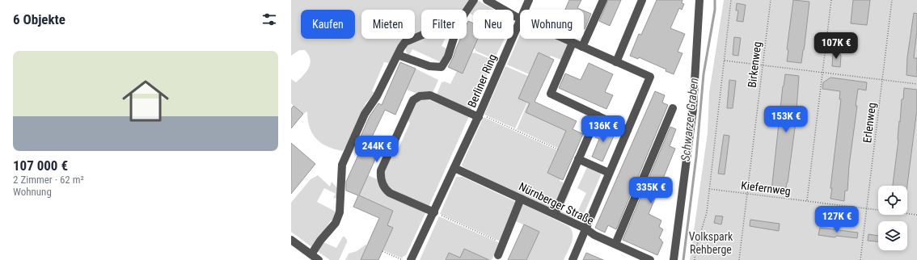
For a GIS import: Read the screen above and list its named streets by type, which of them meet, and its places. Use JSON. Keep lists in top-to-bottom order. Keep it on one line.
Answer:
{"streets":{"street":["Berliner Ring","Nürnberger Straße"],"path":["Birkenweg","Erlenweg","Kiefernweg"]},"crossings":[["Birkenweg","Kiefernweg"],["Berliner Ring","Nürnberger Straße"],["Erlenweg","Kiefernweg"]],"water":["Schwarzer Graben"],"parks":["Volkspark Rehberge"],"page":{"heading":"6 Objekte","chip":["Kaufen","Mieten","Filter","Neu","Wohnung"],"price":["107K €","153K €","136K €","244K €","335K €","127K €"],"list":[{"name":"107 000 €","note":"2 Zimmer · 62 m² · Wohnung"}]}}
